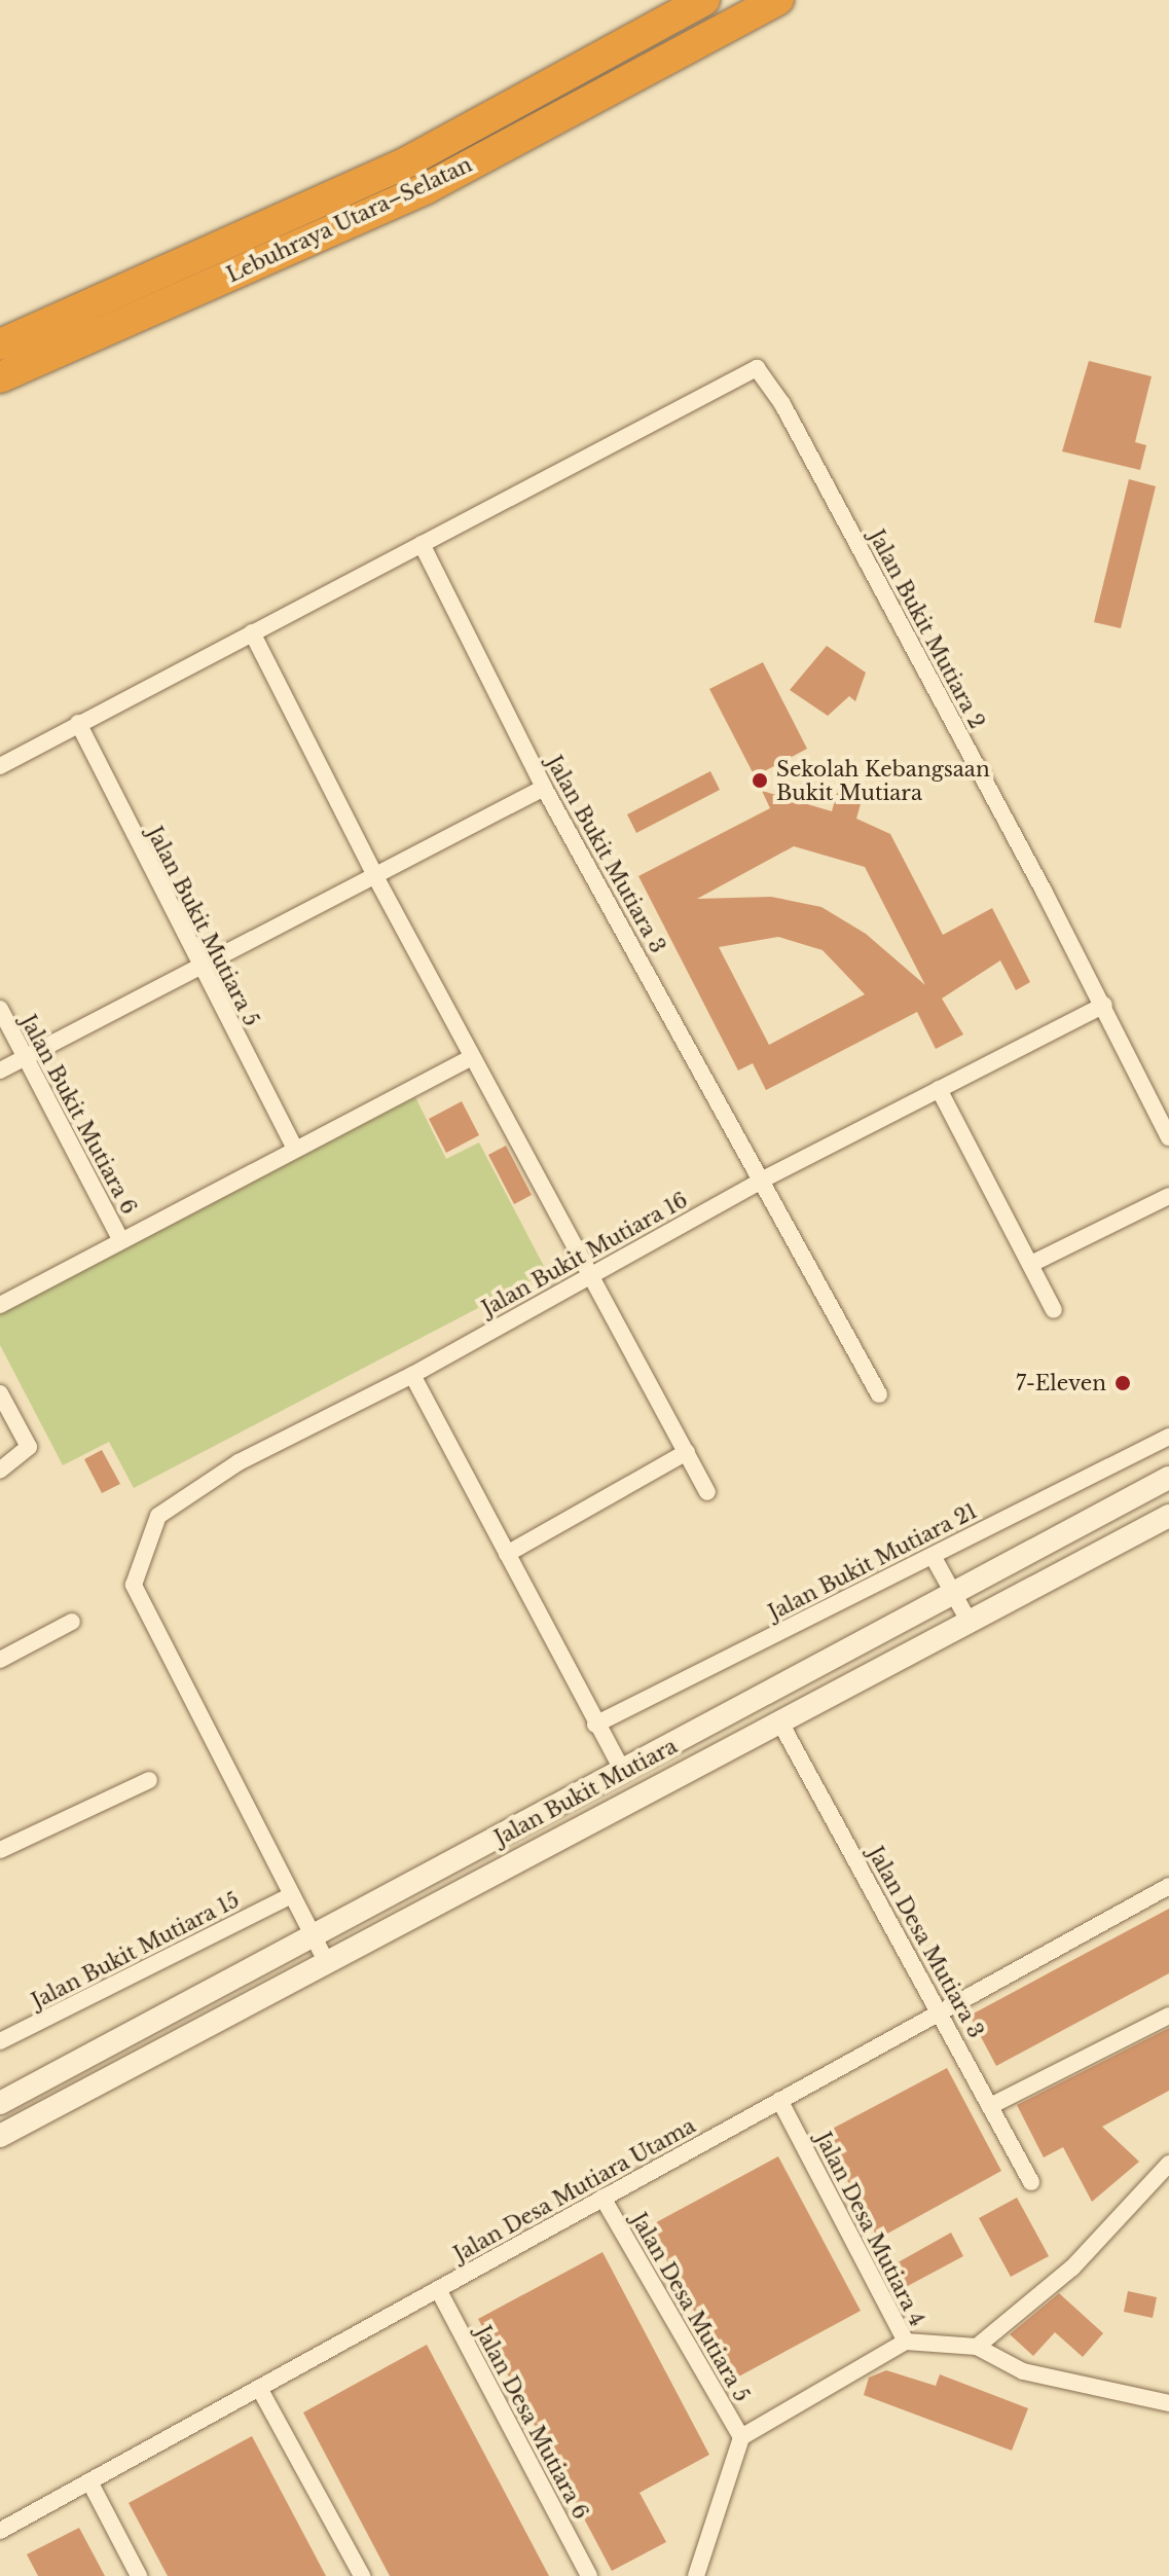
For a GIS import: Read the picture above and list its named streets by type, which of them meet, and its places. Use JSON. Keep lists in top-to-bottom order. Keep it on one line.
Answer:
{"streets":{"highway":["Lebuhraya Utara–Selatan"],"street":["Jalan Bukit Mutiara 2","Jalan Bukit Mutiara 3","Jalan Bukit Mutiara 5","Jalan Bukit Mutiara 6","Jalan Bukit Mutiara 16","Jalan Bukit Mutiara 21","Jalan Bukit Mutiara","Jalan Desa Mutiara 3","Jalan Bukit Mutiara 15","Jalan Desa Mutiara Utama","Jalan Desa Mutiara 4","Jalan Desa Mutiara 5","Jalan Desa Mutiara 6"]},"crossings":[["Jalan Bukit Mutiara 2","Jalan Bukit Mutiara 3"],["Jalan Bukit Mutiara 2","Jalan Bukit Mutiara 16"],["Jalan Bukit Mutiara 3","Jalan Bukit Mutiara 16"],["Jalan Bukit Mutiara 16","Jalan Bukit Mutiara 15"],["Jalan Bukit Mutiara","Jalan Desa Mutiara 3"],["Jalan Desa Mutiara 3","Jalan Desa Mutiara Utama"],["Jalan Desa Mutiara Utama","Jalan Desa Mutiara 4"],["Jalan Desa Mutiara Utama","Jalan Desa Mutiara 5"],["Jalan Desa Mutiara Utama","Jalan Desa Mutiara 6"],["Jalan Desa Mutiara 4","Jalan Desa Mutiara 5"]],"places":["Sekolah Kebangsaan Bukit Mutiara","7-Eleven"]}
